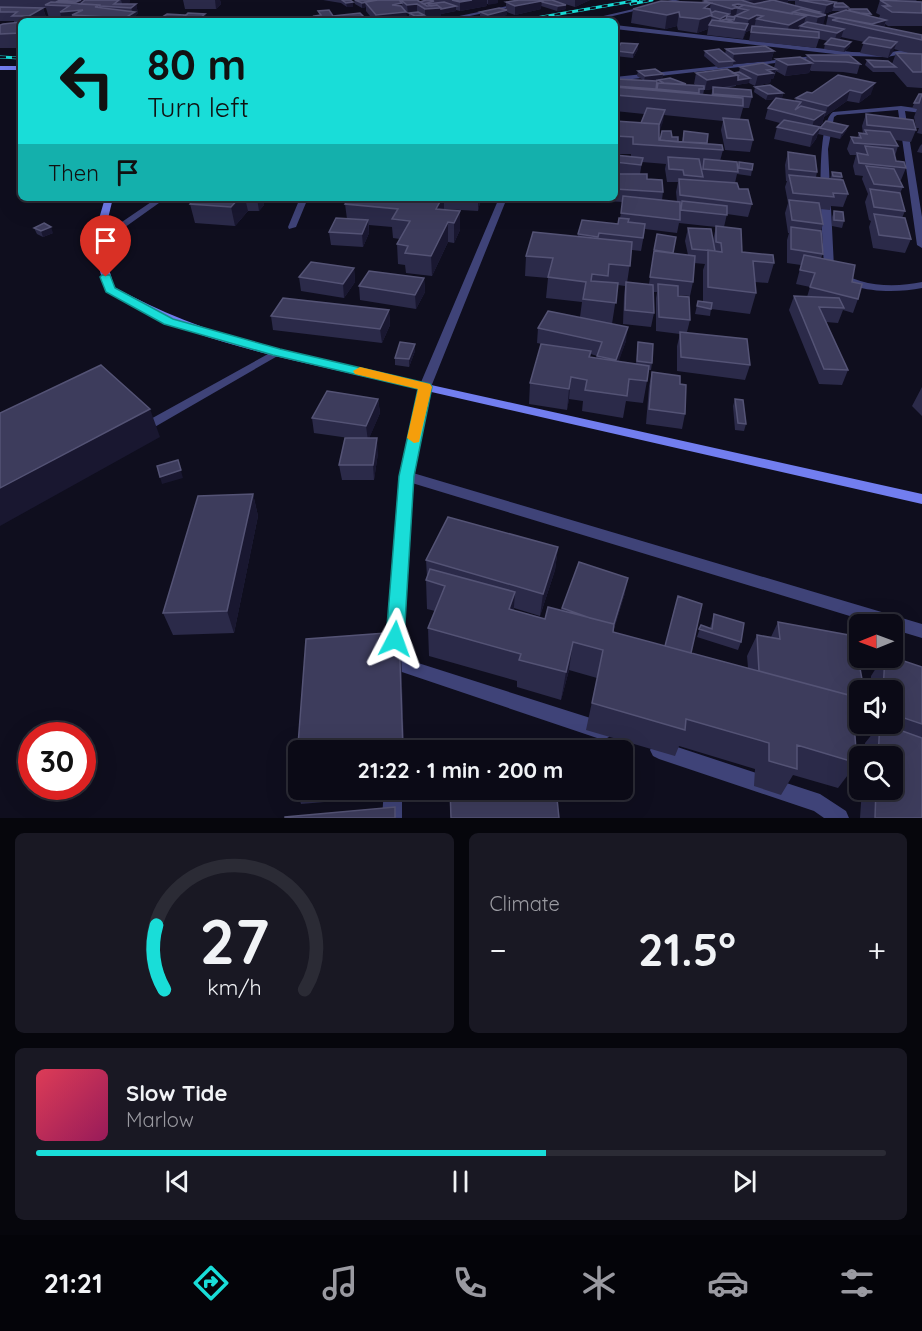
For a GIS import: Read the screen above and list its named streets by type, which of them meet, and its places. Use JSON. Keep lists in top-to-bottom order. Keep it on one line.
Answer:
{"north":"left","page":{"turn":["80 m","Turn left"],"then":"Then","limit":"30","trip":"21:22 · 1 min · 200 m","tile":"Climate","heat":["−","21.5°","+"],"song":["Slow Tide","Marlow"],"tabs":"21:21","gauge":["27","km/h"]}}
